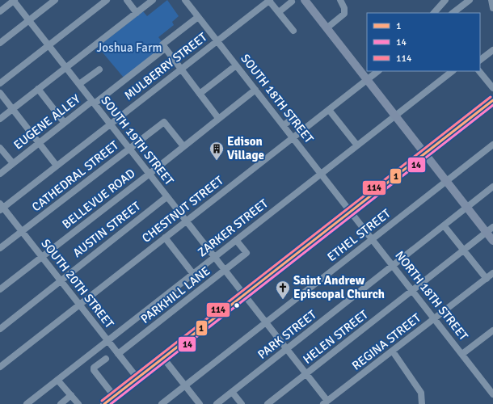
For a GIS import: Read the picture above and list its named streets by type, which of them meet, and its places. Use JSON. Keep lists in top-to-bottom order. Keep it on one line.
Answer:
{"streets":{"street":["MULBERRY STREET","SOUTH 18TH STREET","EUGENE ALLEY","SOUTH 19TH STREET","CATHEDRAL STREET","BELLEVUE ROAD","CHESTNUT STREET","ZARKER STREET","AUSTIN STREET","ETHEL STREET","SOUTH 20TH STREET","PARKHILL LANE","NORTH 18TH STREET","PARK STREET","HELEN STREET","REGINA STREET"]},"crossings":[["MULBERRY STREET","SOUTH 18TH STREET"],["MULBERRY STREET","SOUTH 19TH STREET"],["MULBERRY STREET","SOUTH 20TH STREET"],["SOUTH 18TH STREET","EUGENE ALLEY"],["SOUTH 18TH STREET","BELLEVUE ROAD"],["SOUTH 18TH STREET","CHESTNUT STREET"],["SOUTH 18TH STREET","ZARKER STREET"],["SOUTH 18TH STREET","NORTH 18TH STREET"],["EUGENE ALLEY","SOUTH 19TH STREET"],["SOUTH 19TH STREET","CATHEDRAL STREET"],["SOUTH 19TH STREET","BELLEVUE ROAD"],["SOUTH 19TH STREET","CHESTNUT STREET"],["SOUTH 19TH STREET","ZARKER STREET"],["SOUTH 19TH STREET","AUSTIN STREET"],["SOUTH 19TH STREET","ETHEL STREET"],["SOUTH 19TH STREET","PARKHILL LANE"],["SOUTH 19TH STREET","PARK STREET"],["SOUTH 19TH STREET","HELEN STREET"],["SOUTH 19TH STREET","REGINA STREET"],["CATHEDRAL STREET","BELLEVUE ROAD"],["CATHEDRAL STREET","SOUTH 20TH STREET"],["BELLEVUE ROAD","SOUTH 20TH STREET"],["CHESTNUT STREET","SOUTH 20TH STREET"],["ZARKER STREET","SOUTH 20TH STREET"],["ZARKER STREET","PARKHILL LANE"],["AUSTIN STREET","SOUTH 20TH STREET"],["ETHEL STREET","NORTH 18TH STREET"],["SOUTH 20TH STREET","PARKHILL LANE"],["NORTH 18TH STREET","PARK STREET"],["NORTH 18TH STREET","HELEN STREET"],["NORTH 18TH STREET","REGINA STREET"]],"parks":["Joshua Farm"],"places":{"building":["Edison Village"],"church":["Saint Andrew Episcopal Church"]},"lines":["transit line 114","transit line 1","transit line 14"],"legend":["1","14","114"]}
